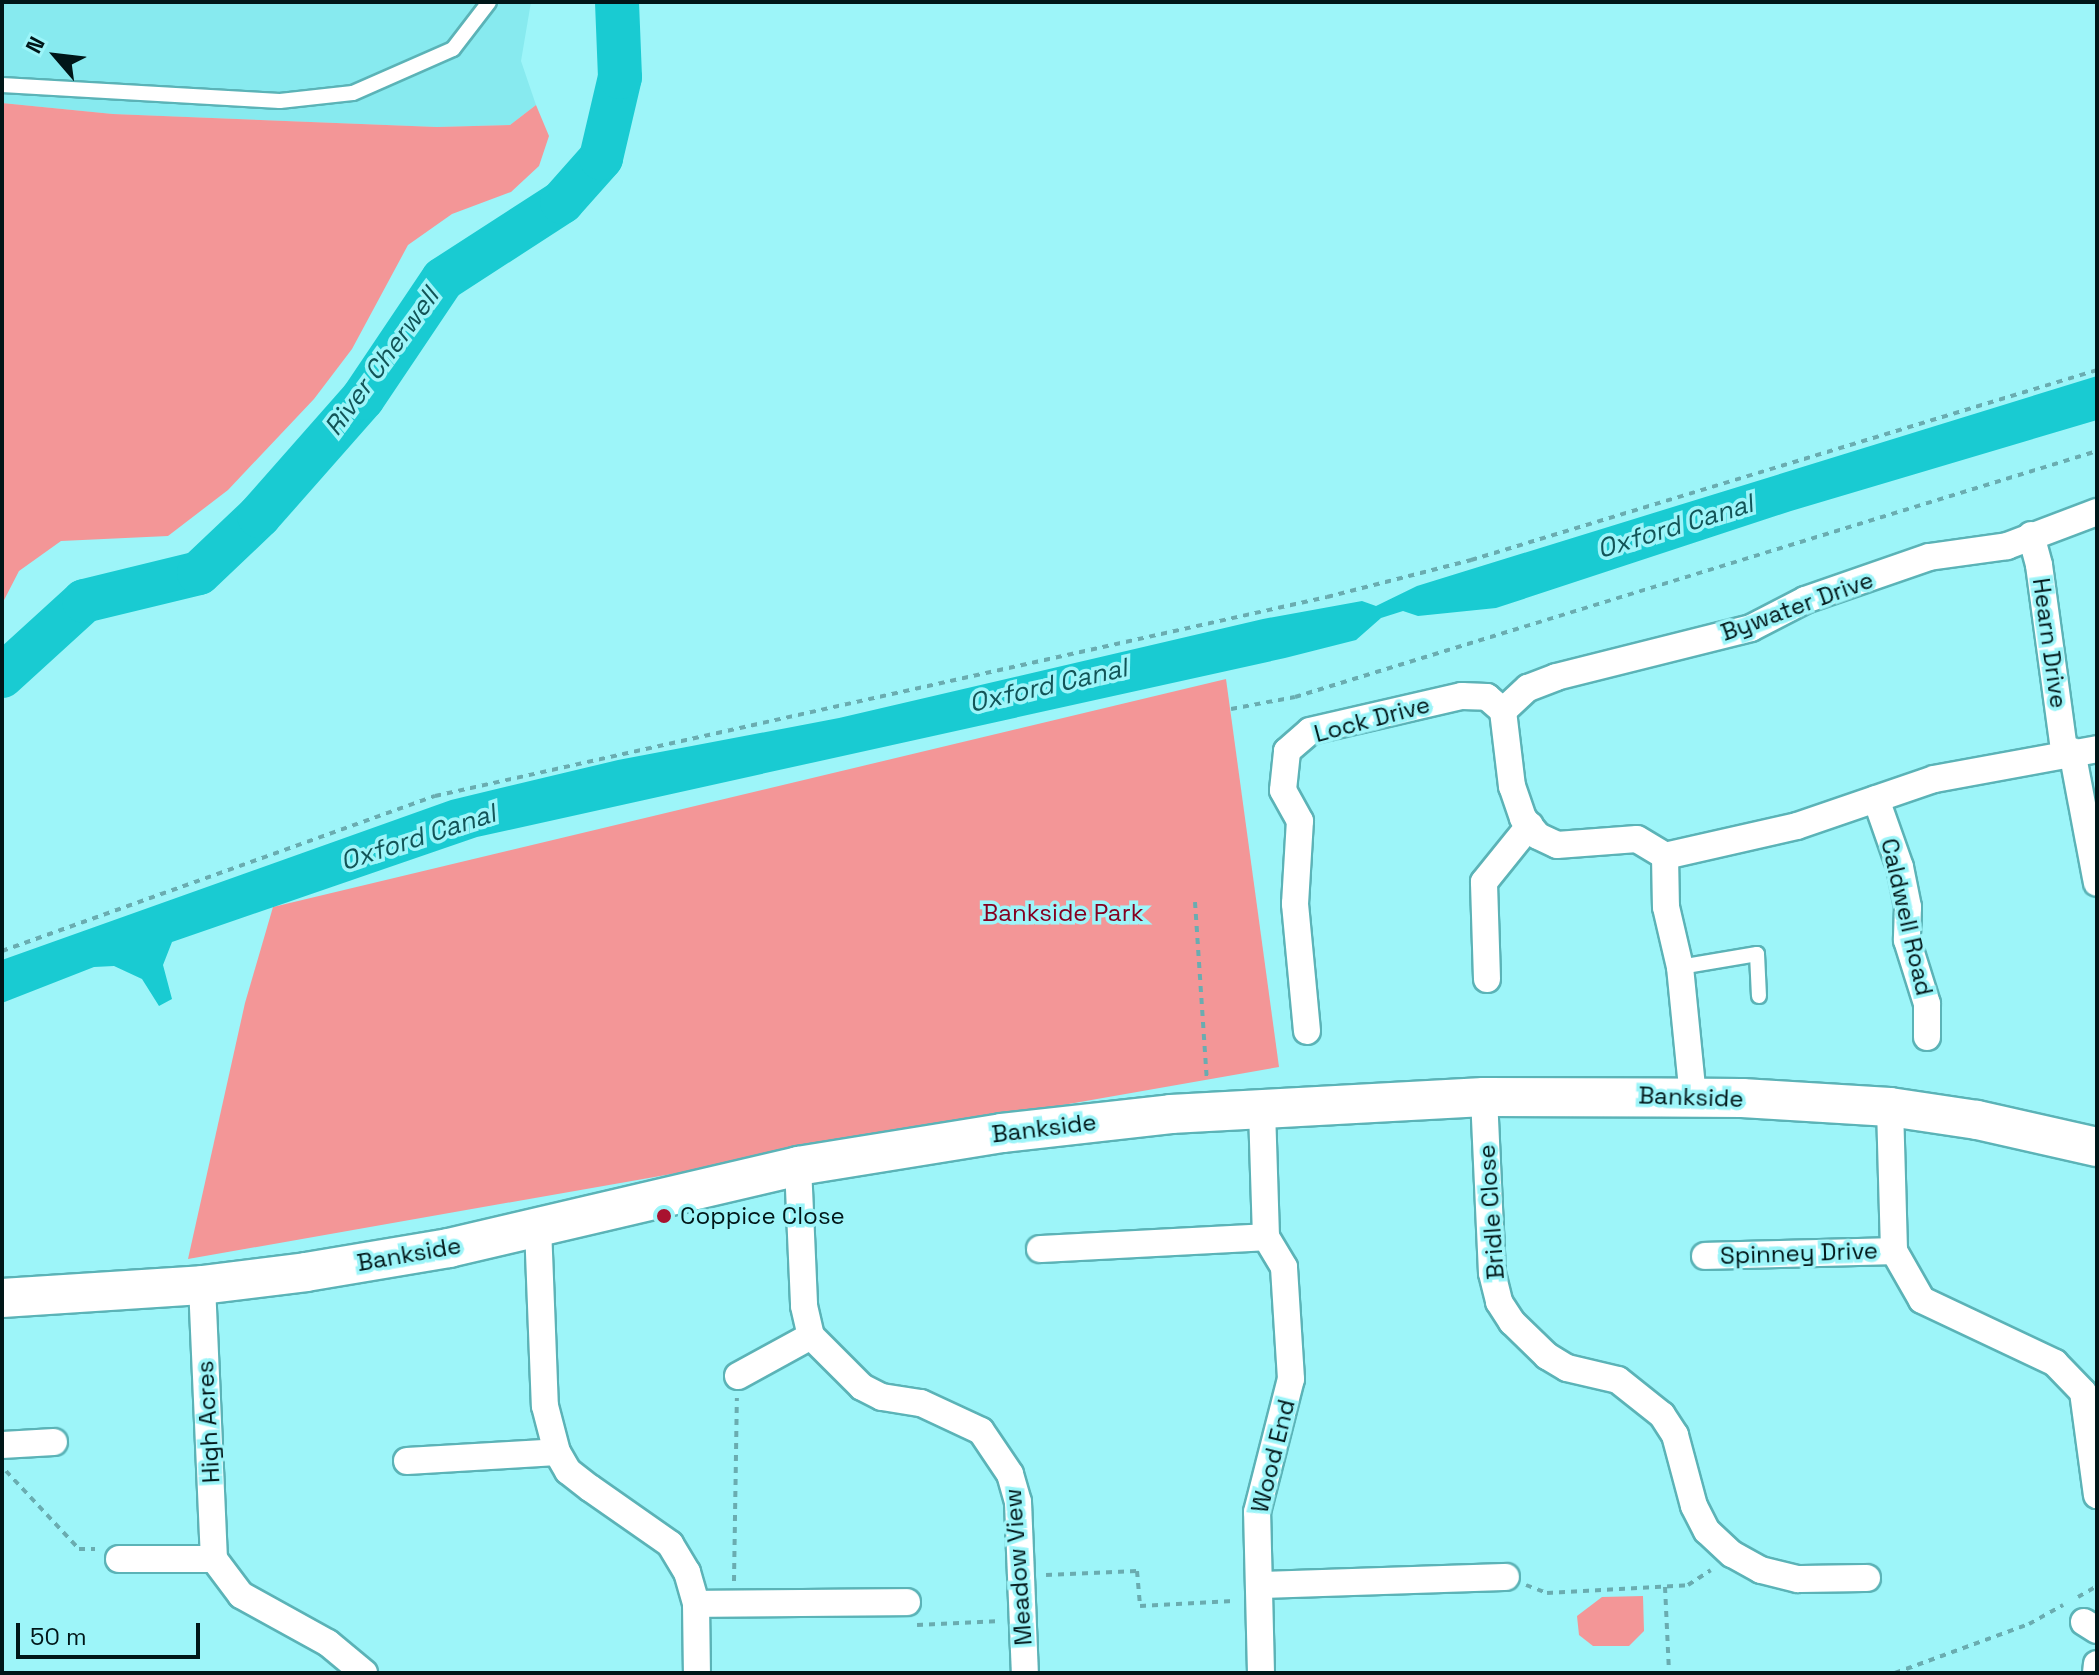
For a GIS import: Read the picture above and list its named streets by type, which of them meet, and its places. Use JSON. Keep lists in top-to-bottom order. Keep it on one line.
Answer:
{"streets":{"street":["Bywater Drive","Hearn Drive","Lock Drive","Caldwell Road","Bankside","Bridle Close","Spinney Drive","High Acres","Wood End","Meadow View"]},"crossings":[["Bywater Drive","Hearn Drive"],["Bywater Drive","Lock Drive"],["Bankside","Bridle Close"],["Bankside","Spinney Drive"],["Bankside","High Acres"],["Bankside","Wood End"]],"water":["River Cherwell","Oxford Canal"],"parks":["Bankside Park"],"places":["Coppice Close"],"scale_bar":"50 m","north":"top left"}
